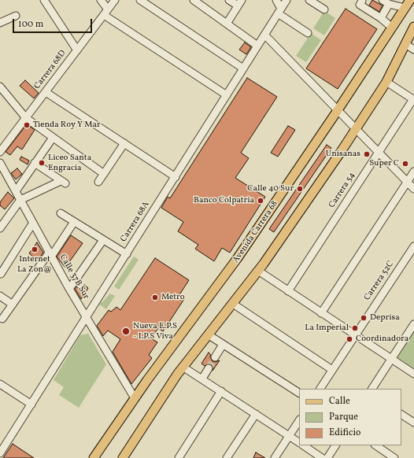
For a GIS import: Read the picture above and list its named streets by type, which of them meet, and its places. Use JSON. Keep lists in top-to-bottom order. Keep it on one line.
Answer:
{"streets":{"main road":["Avenida Carrera 68"],"street":["Carrera 68D","Carrera 54","Carrera 68A","Calle 37B Sur","Carrera 52C"]},"crossings":[["Carrera 68A","Calle 37B Sur"],["Avenida Carrera 68","Calle 37B Sur"]],"places":["Tienda Roy Y Mar","Unisanas","Liceo Santa Engracia","Super C","Calle 40 Sur","Banco Colpatria","Internet La Zon@","Metro","Deprisa","La Imperial","Nueva E.P.S - I.P.S Viva","Coordinadora"],"legend":["Calle","Parque","Edificio"],"scale_bar":"100 m"}
